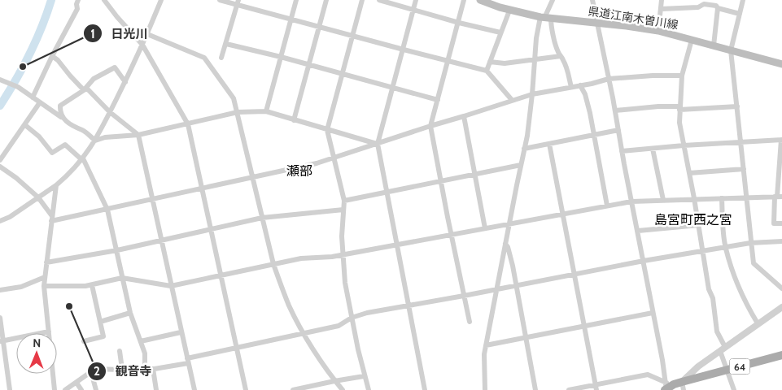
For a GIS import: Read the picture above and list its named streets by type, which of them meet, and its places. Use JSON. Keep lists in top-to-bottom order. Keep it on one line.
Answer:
{"streets":{"main road":["県道江南木曽川線","64"]},"districts":["瀬部","島宮町西之宮"],"places":["日光川","観音寺"],"north":"top"}
